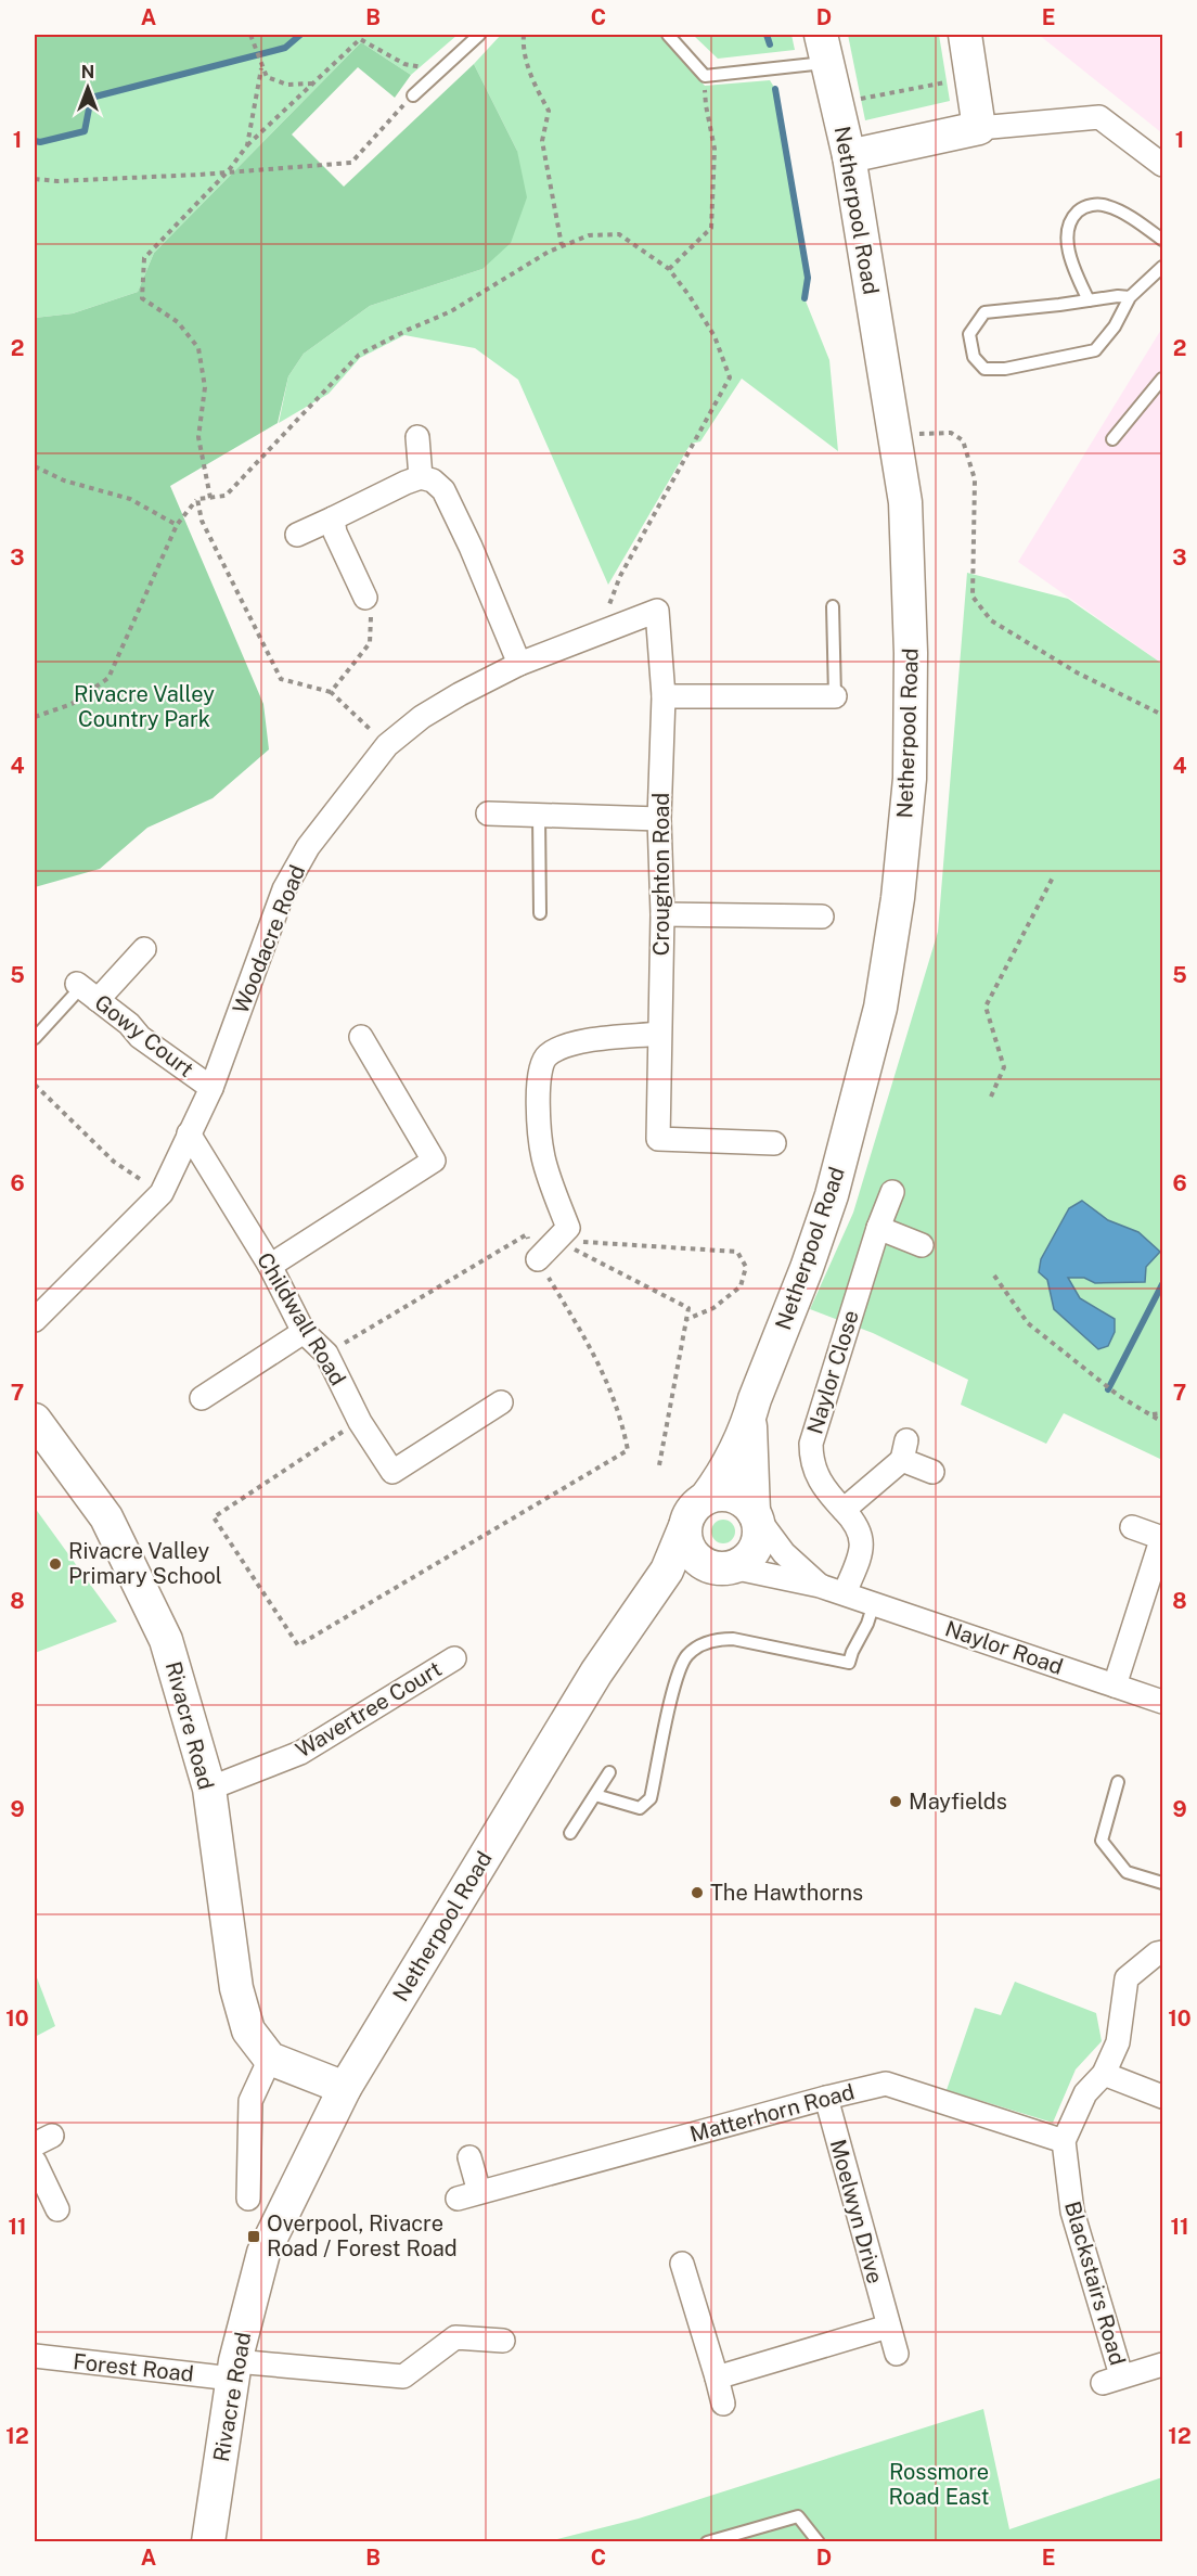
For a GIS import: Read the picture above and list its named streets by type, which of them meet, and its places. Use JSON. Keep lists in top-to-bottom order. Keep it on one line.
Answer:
{"streets":{"main road":["Netherpool Road","Rivacre Road"],"street":["Croughton Road","Woodacre Road","Gowy Court","Childwall Road","Naylor Close","Naylor Road","Wavertree Court","Matterhorn Road","Moelwyn Drive","Blackstairs Road","Forest Road"]},"crossings":[["Netherpool Road","Naylor Road"],["Netherpool Road","Rivacre Road"],["Croughton Road","Woodacre Road"],["Woodacre Road","Gowy Court"],["Woodacre Road","Childwall Road"],["Naylor Close","Naylor Road"],["Wavertree Court","Rivacre Road"],["Rivacre Road","Forest Road"],["Matterhorn Road","Moelwyn Drive"],["Matterhorn Road","Blackstairs Road"]],"parks":["Rivacre Valley Country Park","Rossmore Road East"],"places":{"other":["Rivacre Valley Primary School","Mayfields","The Hawthorns"],"transit":["Overpool, Rivacre Road / Forest Road"]},"north":"top","grid":{"columns":["A","B","C","D","E"],"rows":["1","2","3","4","5","6","7","8","9","10","11","12"]}}
